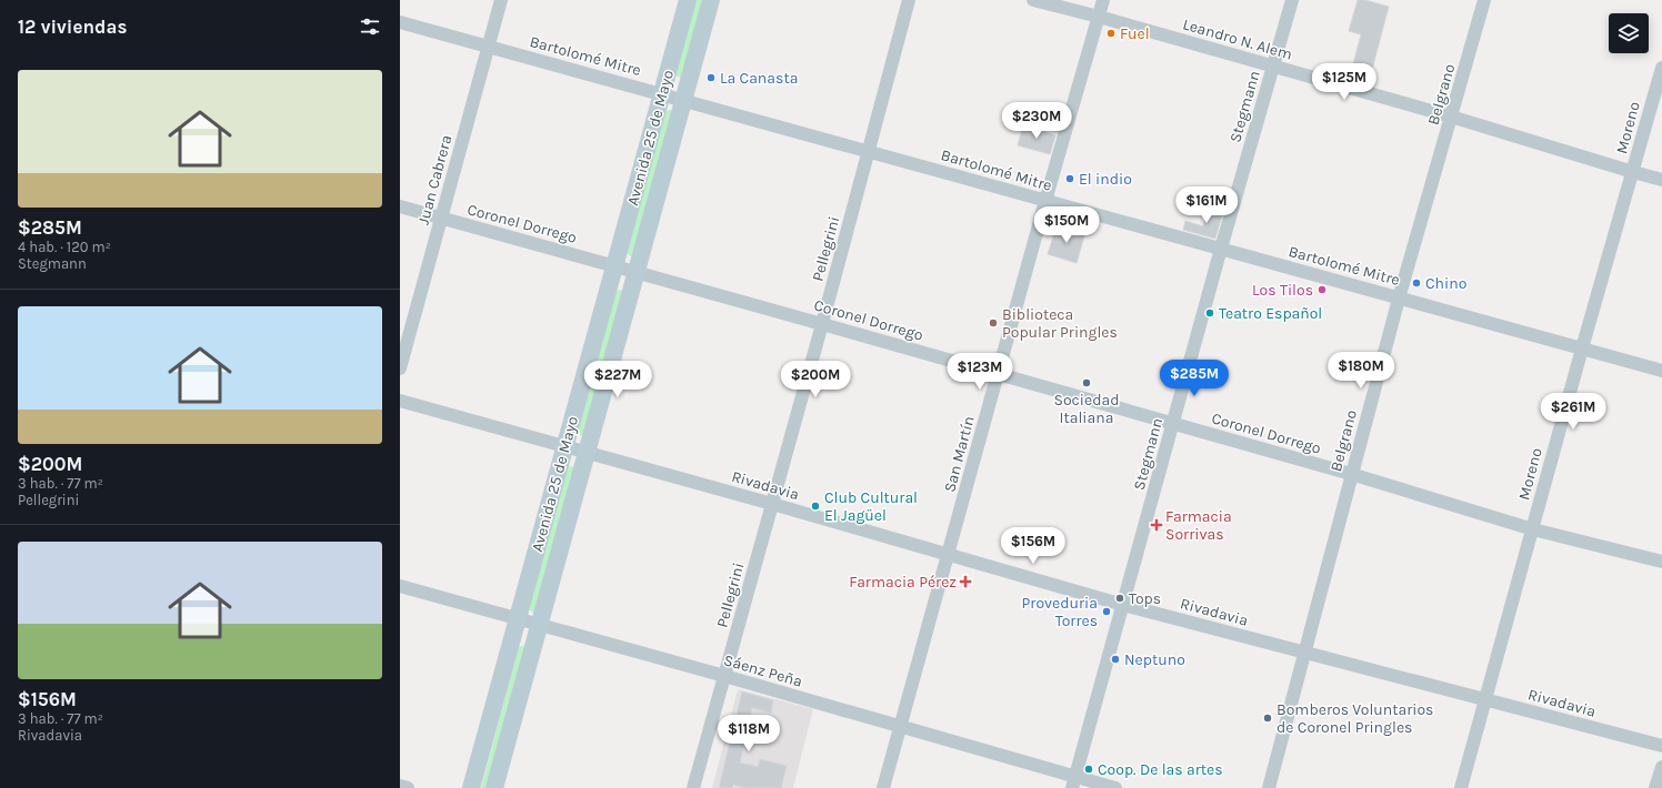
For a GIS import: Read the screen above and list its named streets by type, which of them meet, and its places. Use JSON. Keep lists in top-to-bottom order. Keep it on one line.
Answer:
{"streets":{"main road":["Avenida 25 de Mayo"],"street":["Leandro N. Alem","Bartolomé Mitre","Belgrano","Stegmann","Moreno","Juan Cabrera","Coronel Dorrego","Pellegrini","San Martín","Rivadavia","Sáenz Peña"]},"crossings":[["Leandro N. Alem","Belgrano"],["Leandro N. Alem","Stegmann"],["Leandro N. Alem","Moreno"],["Leandro N. Alem","San Martín"],["Bartolomé Mitre","Belgrano"],["Bartolomé Mitre","Stegmann"],["Bartolomé Mitre","Moreno"],["Bartolomé Mitre","Avenida 25 de Mayo"],["Bartolomé Mitre","Juan Cabrera"],["Bartolomé Mitre","Pellegrini"],["Bartolomé Mitre","San Martín"],["Belgrano","Coronel Dorrego"],["Belgrano","Rivadavia"],["Stegmann","Coronel Dorrego"],["Stegmann","Rivadavia"],["Stegmann","Sáenz Peña"],["Moreno","Coronel Dorrego"],["Moreno","Rivadavia"],["Avenida 25 de Mayo","Coronel Dorrego"],["Avenida 25 de Mayo","Rivadavia"],["Avenida 25 de Mayo","Sáenz Peña"],["Juan Cabrera","Coronel Dorrego"],["Coronel Dorrego","Pellegrini"],["Coronel Dorrego","San Martín"],["Pellegrini","Rivadavia"],["Pellegrini","Sáenz Peña"],["San Martín","Rivadavia"],["San Martín","Sáenz Peña"]],"places":{"other":["Fuel","La Canasta","El indio","Chino","Los Tilos","Teatro Español","Biblioteca Popular Pringles","Sociedad Italiana","Club Cultural El Jagüel","Tops","Proveduria Torres","Neptuno","Bomberos Voluntarios de Coronel Pringles","Coop. De las artes"],"health":["Farmacia Sorrivas","Farmacia Pérez"]},"page":{"heading":"12 viviendas","list":[{"name":"$285M","note":"4 hab. · 120 m² · Stegmann"},{"name":"$200M","note":"3 hab. · 77 m² · Pellegrini"},{"name":"$156M","note":"3 hab. · 77 m² · Rivadavia"}],"price":["$125M","$230M","$161M","$150M","$180M","$123M","$285M","$227M","$200M","$261M","$156M","$118M"]}}
